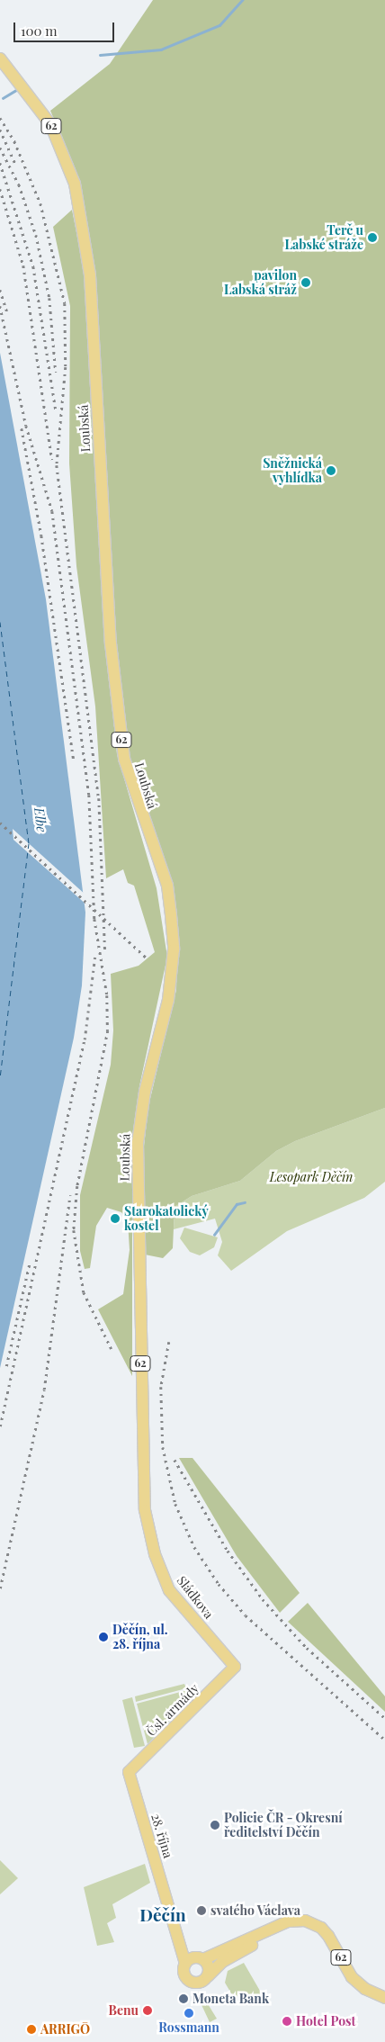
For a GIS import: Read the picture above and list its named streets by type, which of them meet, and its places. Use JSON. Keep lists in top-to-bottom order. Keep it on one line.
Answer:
{"streets":{"main road":["62","Loubská","Sládkova","Čsl. armády","28. října"]},"crossings":[["62","28. října"],["Loubská","Sládkova"],["Sládkova","Čsl. armády"],["Čsl. armády","28. října"]],"districts":["Děčín"],"water":["Elbe"],"parks":["Lesopark Děčín"],"places":["Terč u Labské stráže","pavilon Labská stráž","Sněžnická vyhlídka","Starokatolický kostel","Děčín, ul. 28. října","Policie ČR - Okresní ředitelství Děčín","svatého Václava","Moneta Bank","Benu","Rossmann","Hotel Post","ARRIGŌ"],"scale_bar":"100 m"}
